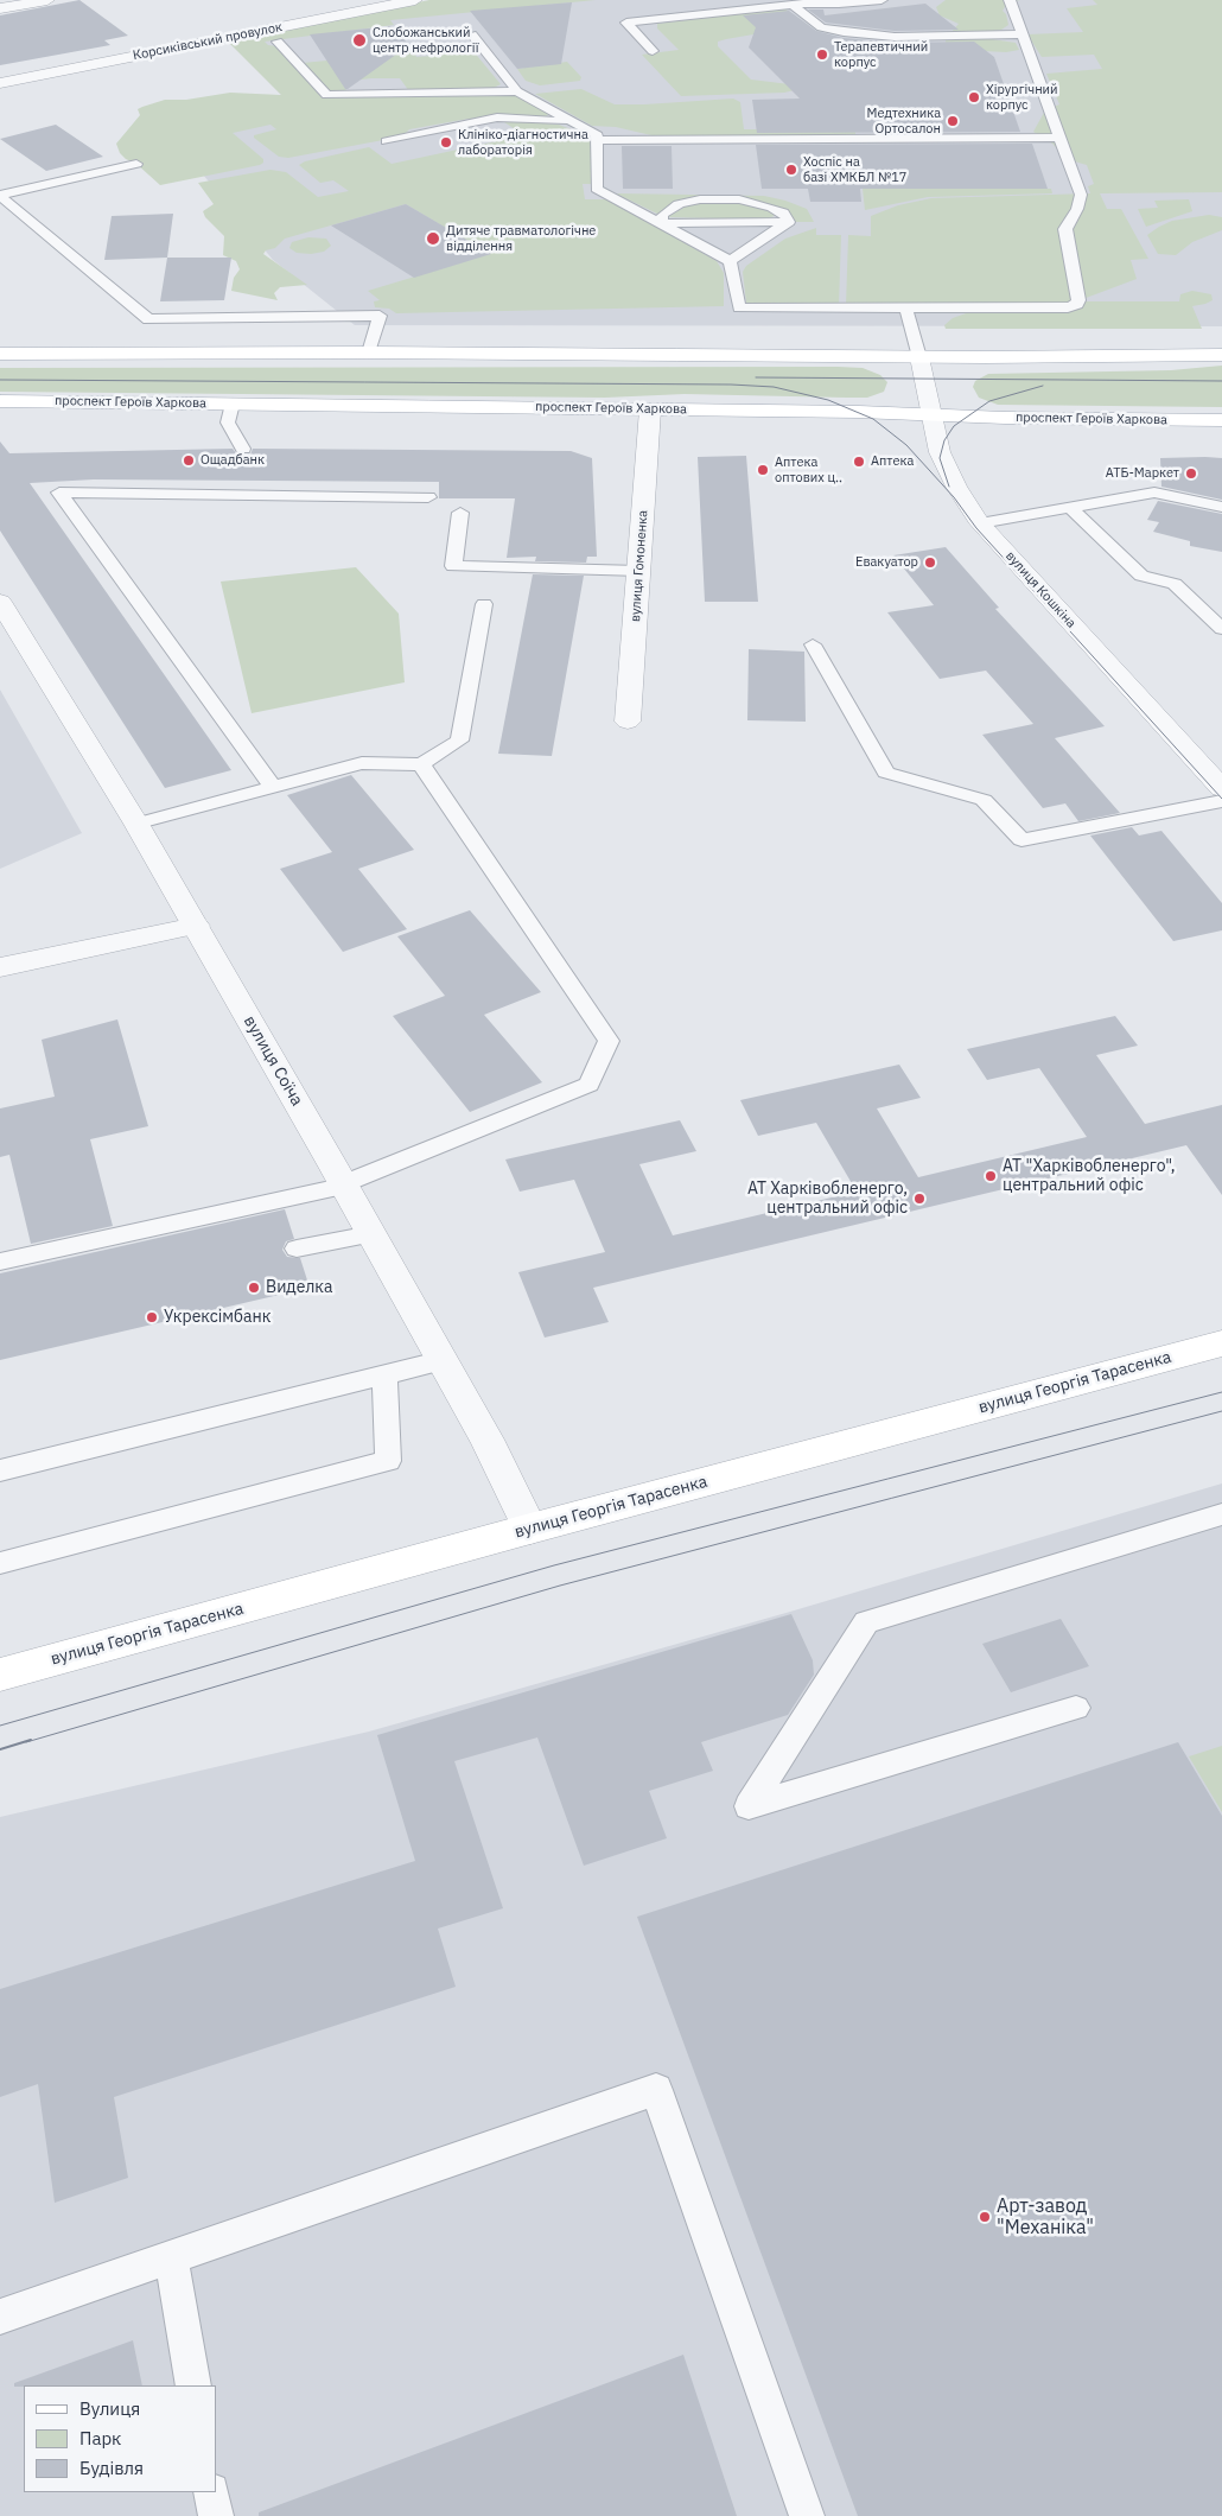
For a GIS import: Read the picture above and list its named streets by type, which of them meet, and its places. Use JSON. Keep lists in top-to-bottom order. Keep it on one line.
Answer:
{"streets":{"main road":["проспект Героїв Харкова","вулиця Георгія Тарасенка"],"street":["Корсиківський провулок","вулиця Гомоненка","вулиця Кошкіна","вулиця Соїча"]},"crossings":[["проспект Героїв Харкова","вулиця Гомоненка"],["проспект Героїв Харкова","вулиця Кошкіна"],["вулиця Соїча","вулиця Георгія Тарасенка"]],"places":["Слобожанський центр нефрології","Терапевтичний корпус","Хірургічний корпус","Медтехника Ортосалон","Клініко-діагностична лабораторія","Хоспіс на базі ХМКБЛ №17","Дитяче травматологічне відділення","Ощадбанк","Аптека","Аптека оптових ц‥","АТБ-Маркет","Евакуатор","АТ \"Харківобленерго\", центральний офіс","АТ Харківобленерго, центральний офіс","Виделка","Укрексімбанк","Арт-завод \"Механіка\""],"legend":["Вулиця","Парк","Будівля"]}
